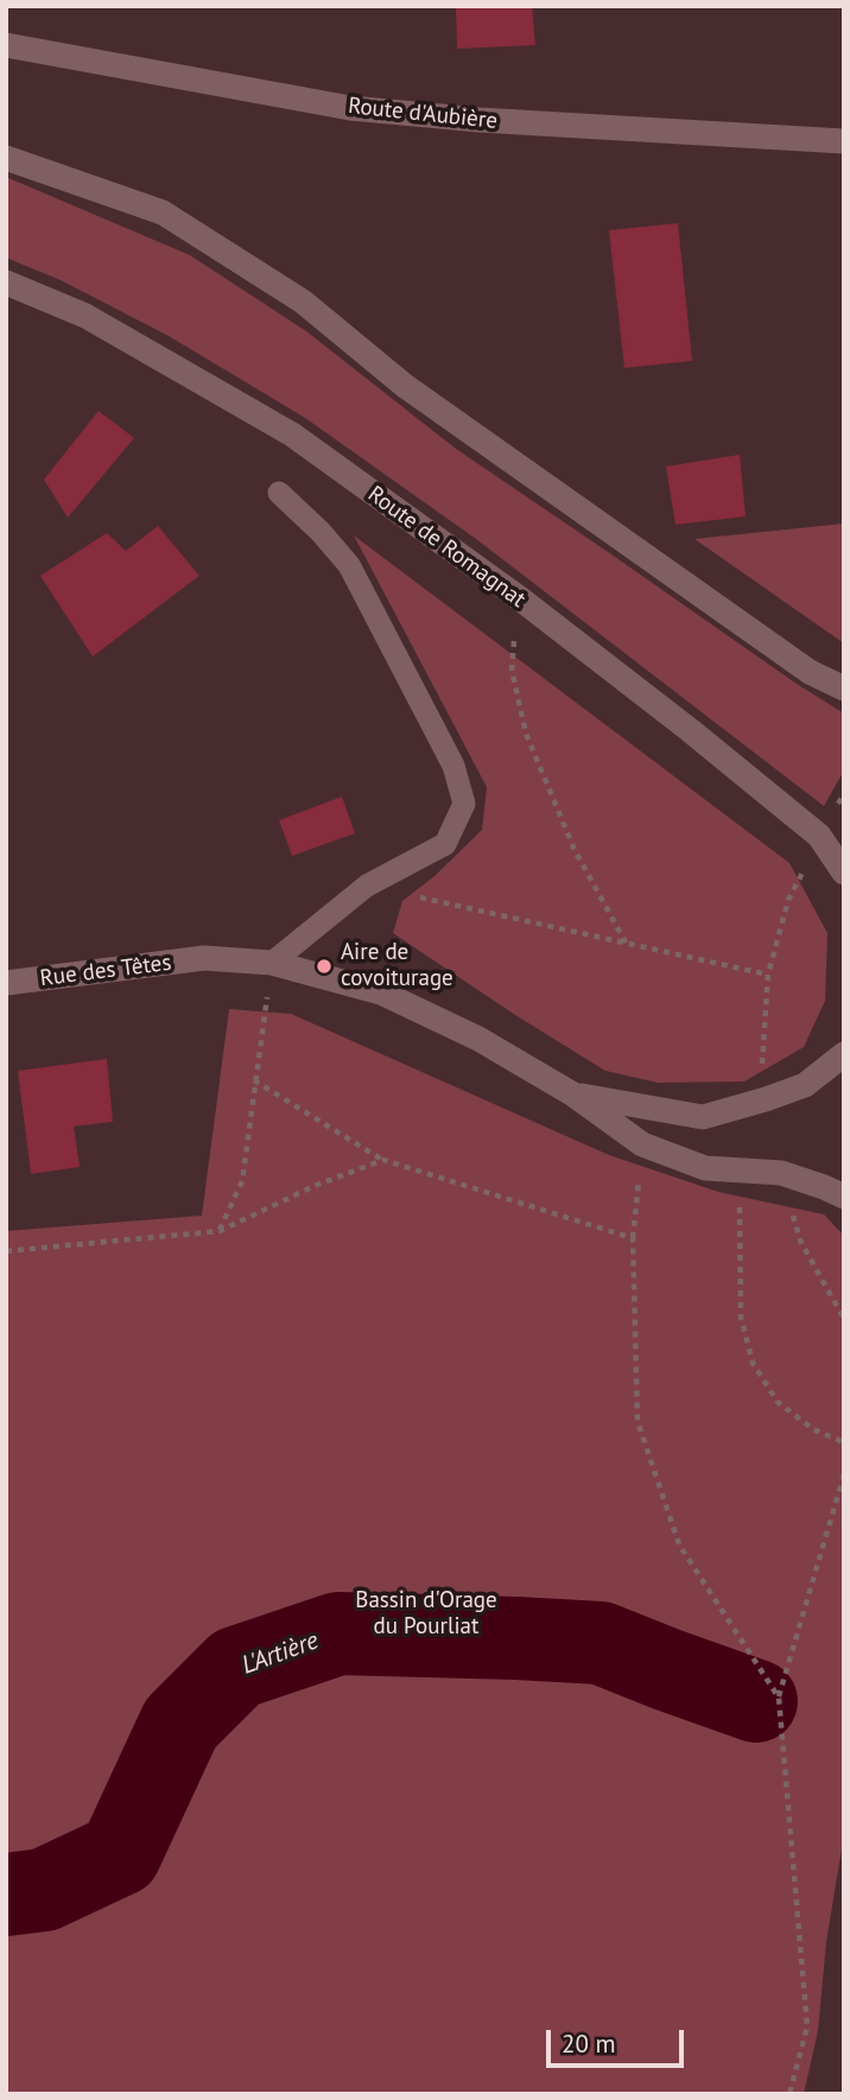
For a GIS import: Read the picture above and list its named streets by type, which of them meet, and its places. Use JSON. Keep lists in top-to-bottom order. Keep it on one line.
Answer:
{"streets":{"street":["Route d'Aubière","Route de Romagnat","Rue des Têtes"]},"water":["L'Artière"],"parks":["Bassin d'Orage du Pourliat"],"places":["Aire de covoiturage"],"scale_bar":"20 m"}
